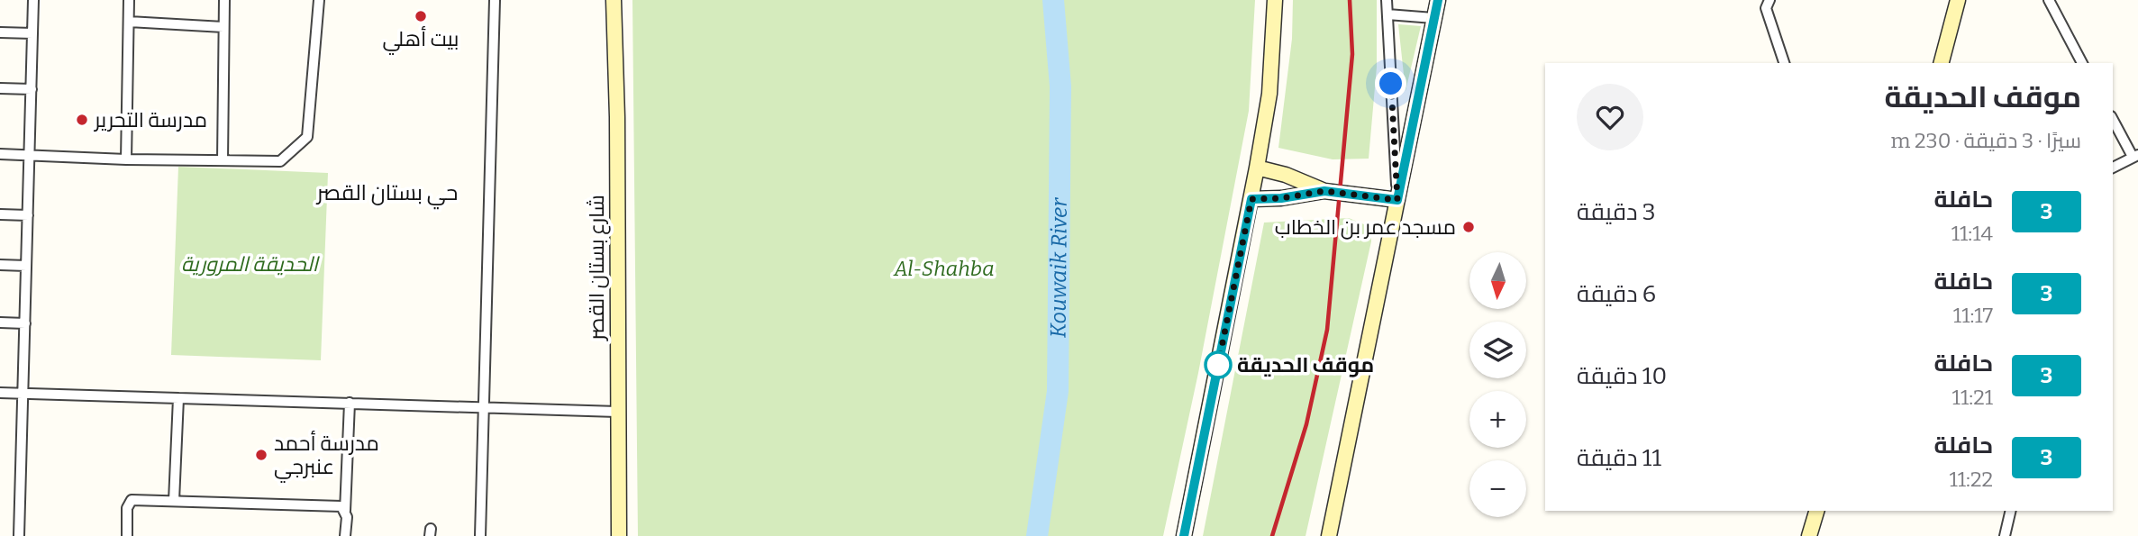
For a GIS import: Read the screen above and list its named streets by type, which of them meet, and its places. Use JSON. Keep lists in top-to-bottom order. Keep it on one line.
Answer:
{"streets":{"main road":["شارع بستان القصر"]},"districts":["حي بستان القصر"],"water":["Kouwaik River"],"parks":["الحديقة المرورية","Al-Shahba"],"places":["بيت أهلي","مدرسة التحرير","مسجد عمر بن الخطاب","موقف الحديقة","مدرسة أحمد عنبرجي"],"lines":["bus line 3"],"north":"bottom","page":{"heading":["موقف الحديقة","سيرًا · 3 دقيقة · 230 m"],"list":[{"mark":"3","name":"حافلة","note":"11:14","value":"3 دقيقة"},{"mark":"3","name":"حافلة","note":"11:17","value":"6 دقيقة"},{"mark":"3","name":"حافلة","note":"11:21","value":"10 دقيقة"},{"mark":"3","name":"حافلة","note":"11:22","value":"11 دقيقة"}],"map_buttons":["+","−"]}}
